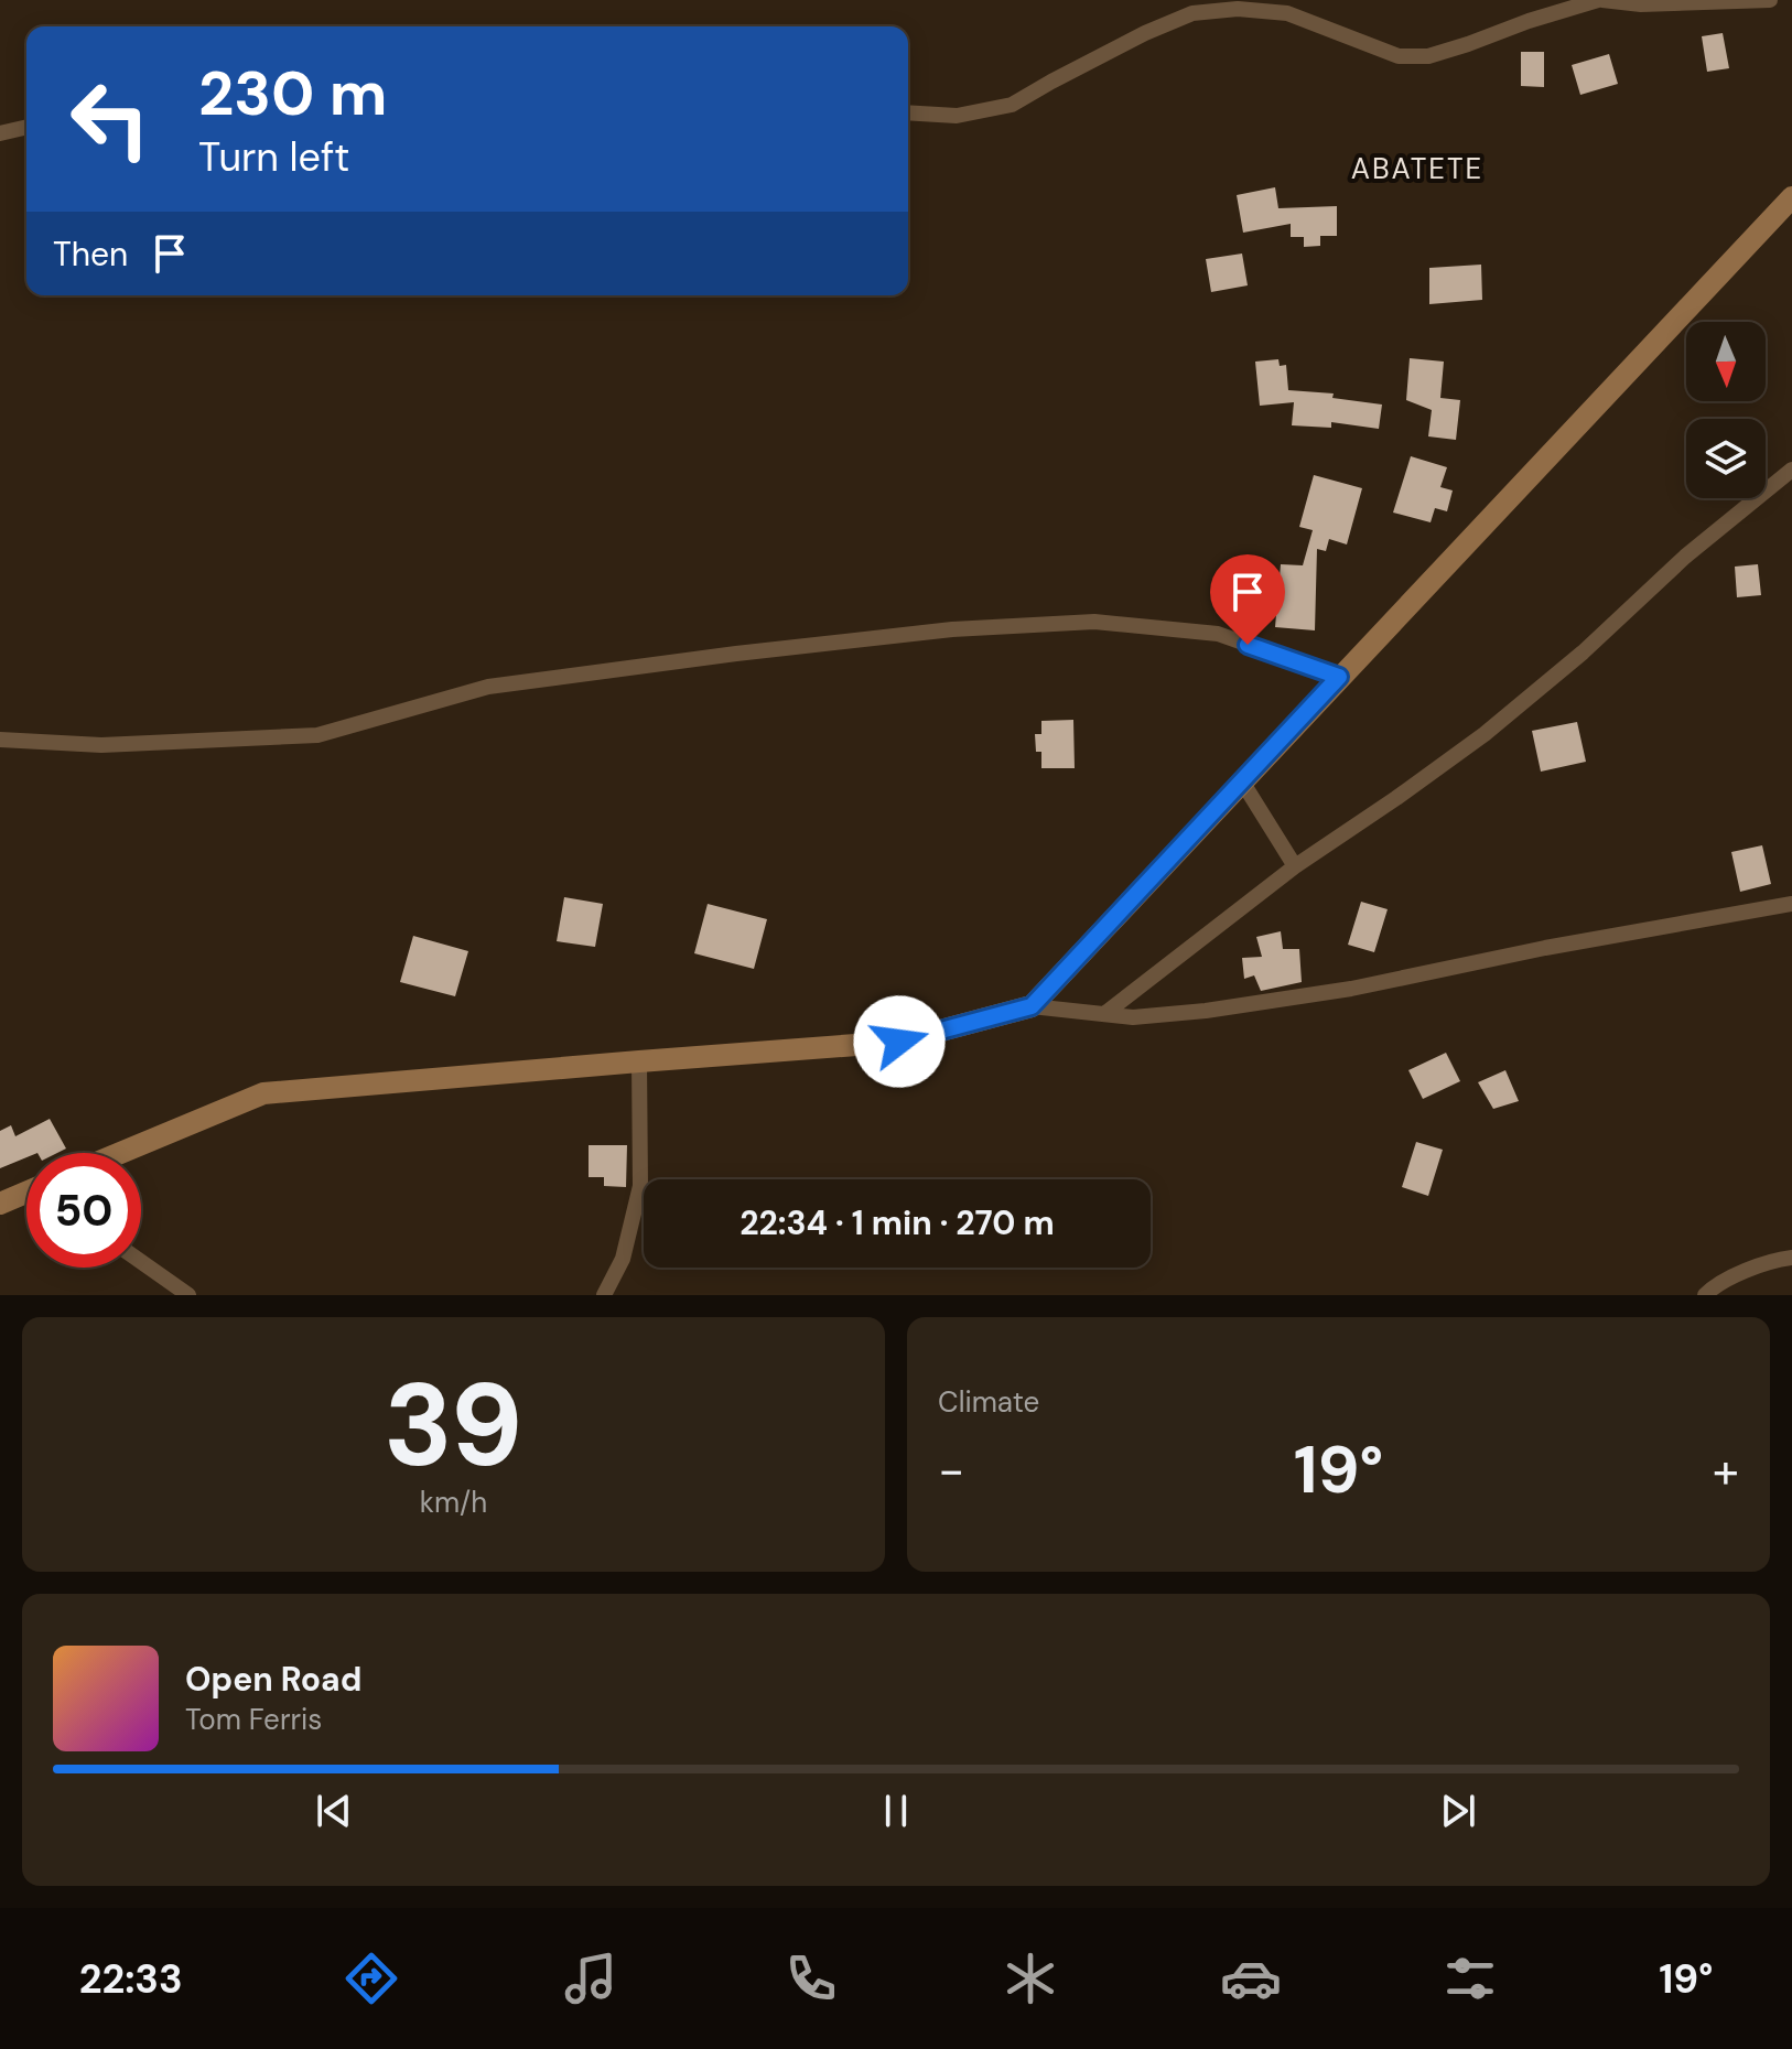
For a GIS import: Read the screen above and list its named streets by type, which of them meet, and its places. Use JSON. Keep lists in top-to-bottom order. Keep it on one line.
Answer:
{"districts":["ABATETE"],"north":"bottom","page":{"turn":["230 m","Turn left"],"then":"Then","limit":"50","trip":"22:34 · 1 min · 270 m","tile":[["39","km/h"],"Climate"],"heat":["−","19°","+"],"song":["Open Road","Tom Ferris"],"tabs":["22:33","19°"]}}
